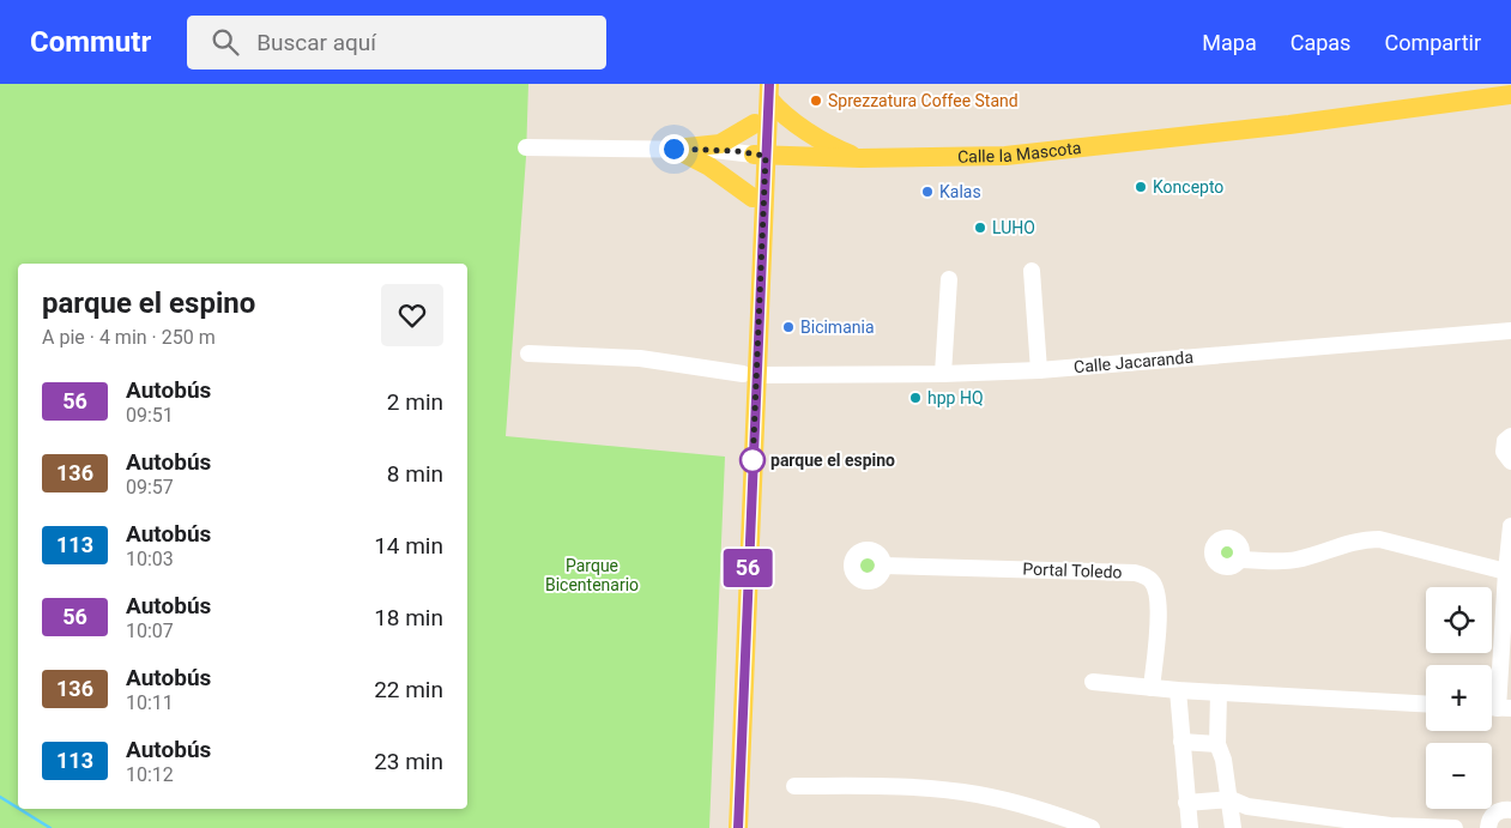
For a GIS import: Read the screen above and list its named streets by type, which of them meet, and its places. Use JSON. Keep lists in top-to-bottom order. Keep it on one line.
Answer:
{"streets":{"main road":["Calle la Mascota"],"street":["Calle Jacaranda","Portal Toledo"]},"parks":["Parque Bicentenario"],"places":["Sprezzatura Coffee Stand","Koncepto","Kalas","LUHO","Bicimania","hpp HQ","parque el espino"],"lines":["bus line 56"],"page":{"header":"Commutr","search":"Buscar aquí","nav":["Mapa","Capas","Compartir"],"on_map":"56","heading":["parque el espino","A pie · 4 min · 250 m"],"list":[{"mark":"56","name":"Autobús","note":"09:51","value":"2 min"},{"mark":"136","name":"Autobús","note":"09:57","value":"8 min"},{"mark":"113","name":"Autobús","note":"10:03","value":"14 min"},{"mark":"56","name":"Autobús","note":"10:07","value":"18 min"},{"mark":"136","name":"Autobús","note":"10:11","value":"22 min"},{"mark":"113","name":"Autobús","note":"10:12","value":"23 min"}],"map_buttons":["+","−"]}}
